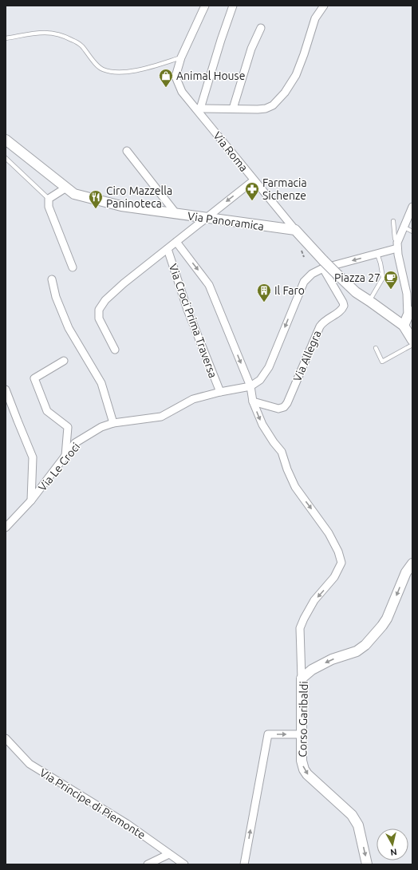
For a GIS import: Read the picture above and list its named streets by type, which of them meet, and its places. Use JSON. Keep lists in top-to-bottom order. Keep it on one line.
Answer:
{"streets":{"street":["Via Roma","Via Panoramica","Via Croci Prima Traversa","Via Allegra","Via Le Croci","Corso Garibaldi","Via Principe di Piemonte"]},"crossings":[["Via Roma","Via Panoramica"],["Via Roma","Via Allegra"],["Via Croci Prima Traversa","Via Le Croci"]],"places":{"shop":["Animal House"],"pharmacy":["Farmacia Sichenze"],"restaurant":["Ciro Mazzella Paninoteca"],"cafe":["Piazza 27"],"building":["Il Faro"]},"north":"bottom"}
